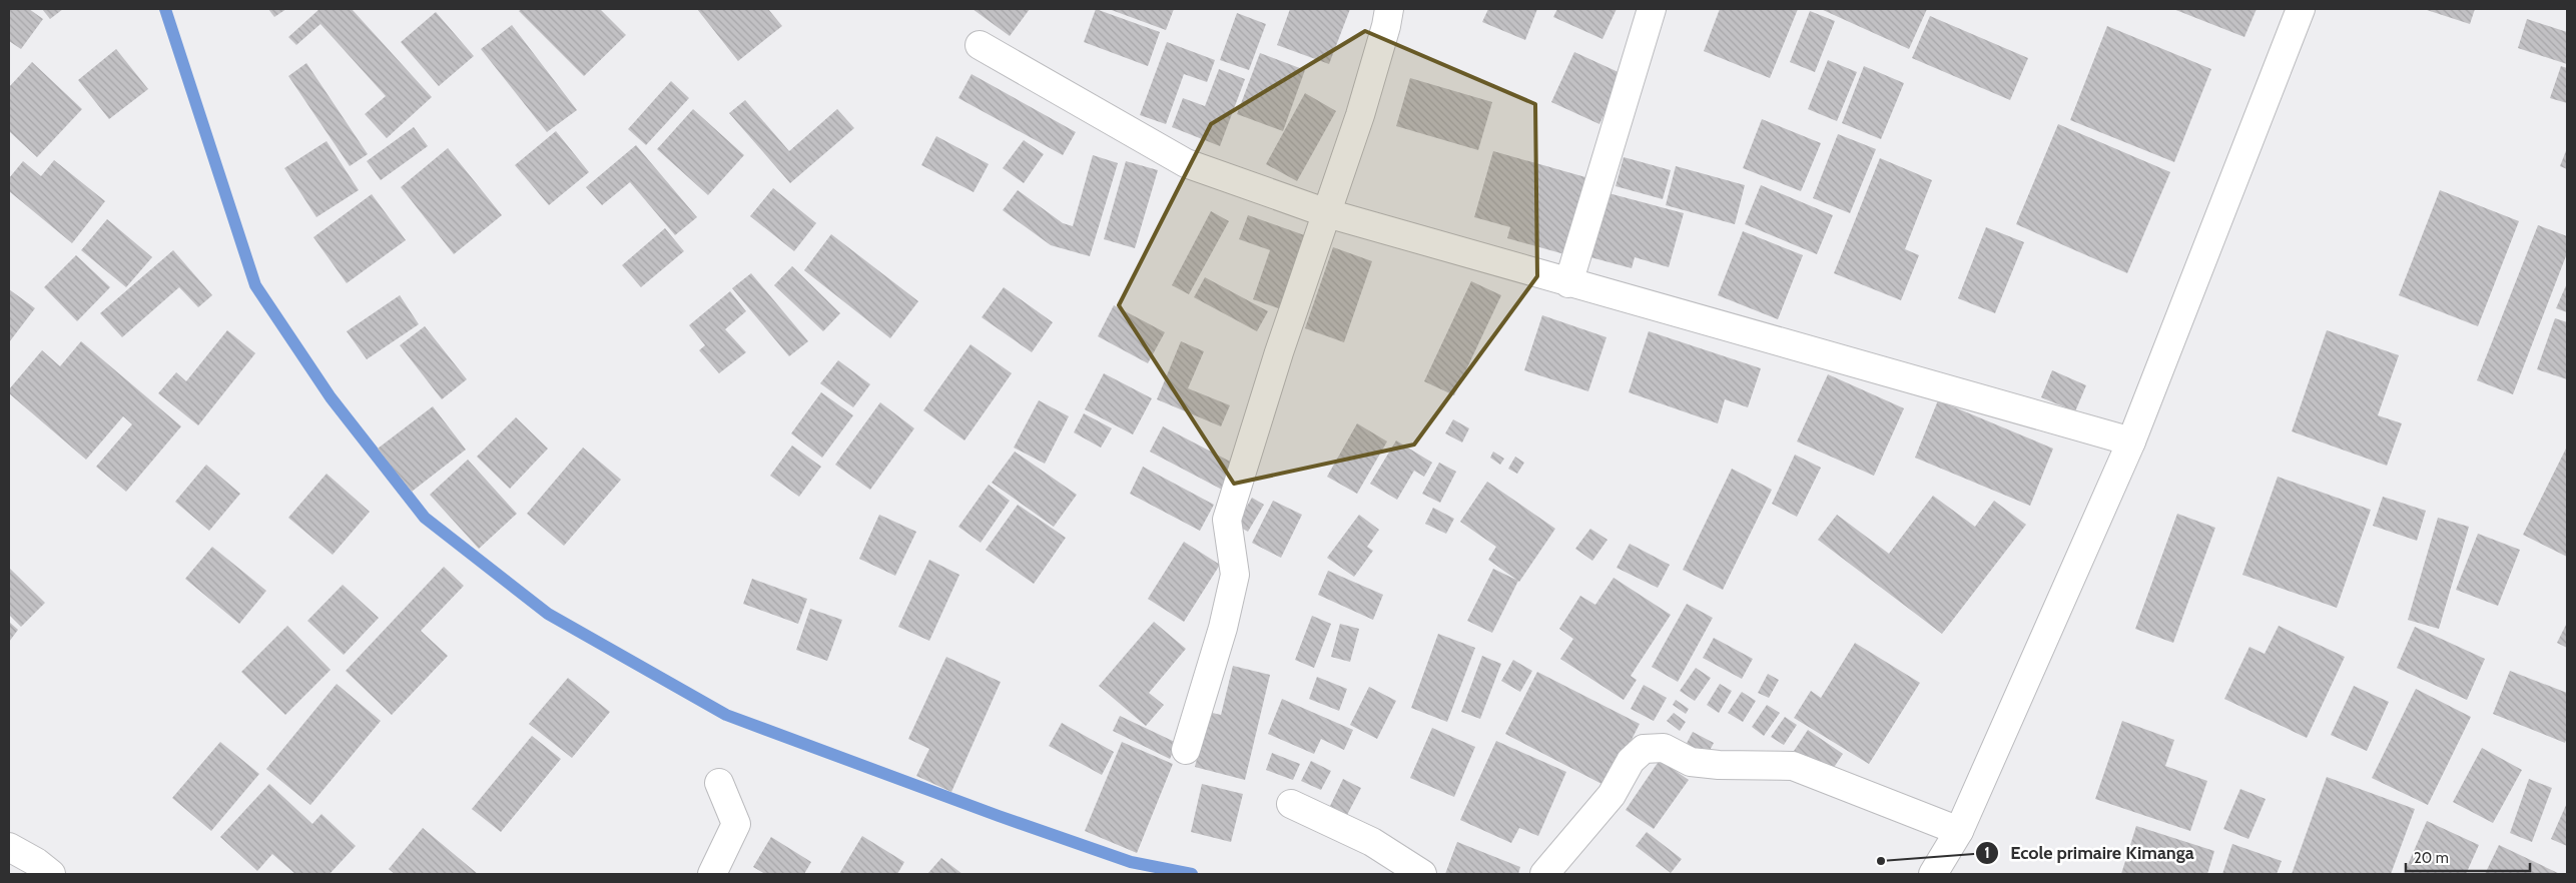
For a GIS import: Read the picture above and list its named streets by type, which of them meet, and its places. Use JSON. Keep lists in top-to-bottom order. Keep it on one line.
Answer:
{"places":["Ecole primaire Kimanga"],"scale_bar":"20 m"}
